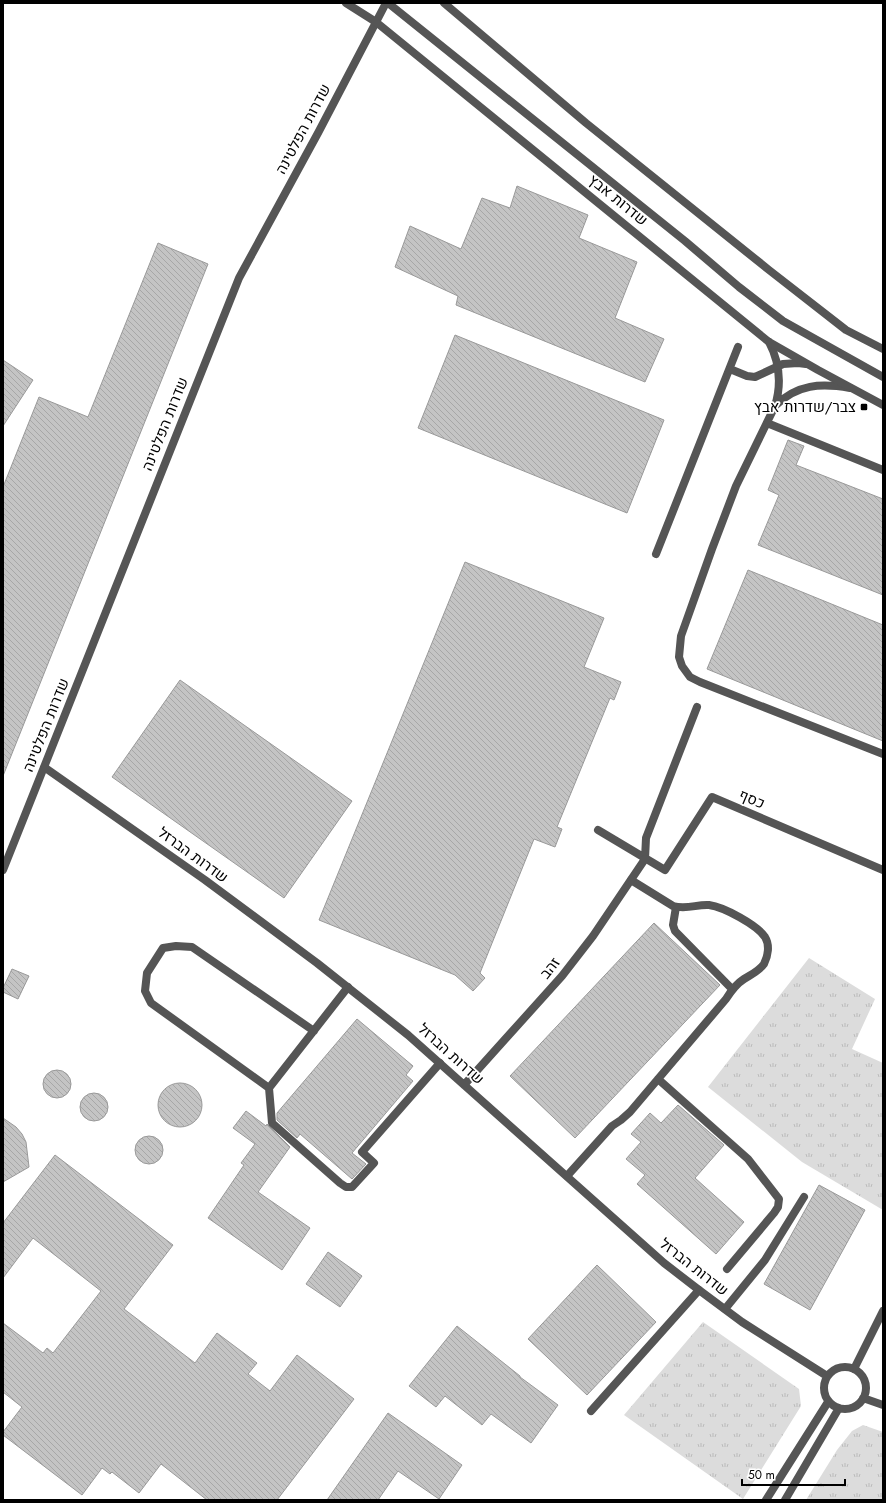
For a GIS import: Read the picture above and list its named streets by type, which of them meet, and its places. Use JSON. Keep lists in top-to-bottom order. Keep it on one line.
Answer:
{"streets":{"street":["שדרות הפלטינה","שדרות אבץ","כסף","שדרות הברזל","זהב"]},"crossings":[["שדרות הפלטינה","שדרות אבץ"],["שדרות הפלטינה","שדרות הברזל"],["כסף","זהב"],["שדרות הברזל","זהב"]],"places":{"transit":["צבר/שדרות אבץ"]},"scale_bar":"50 m"}
